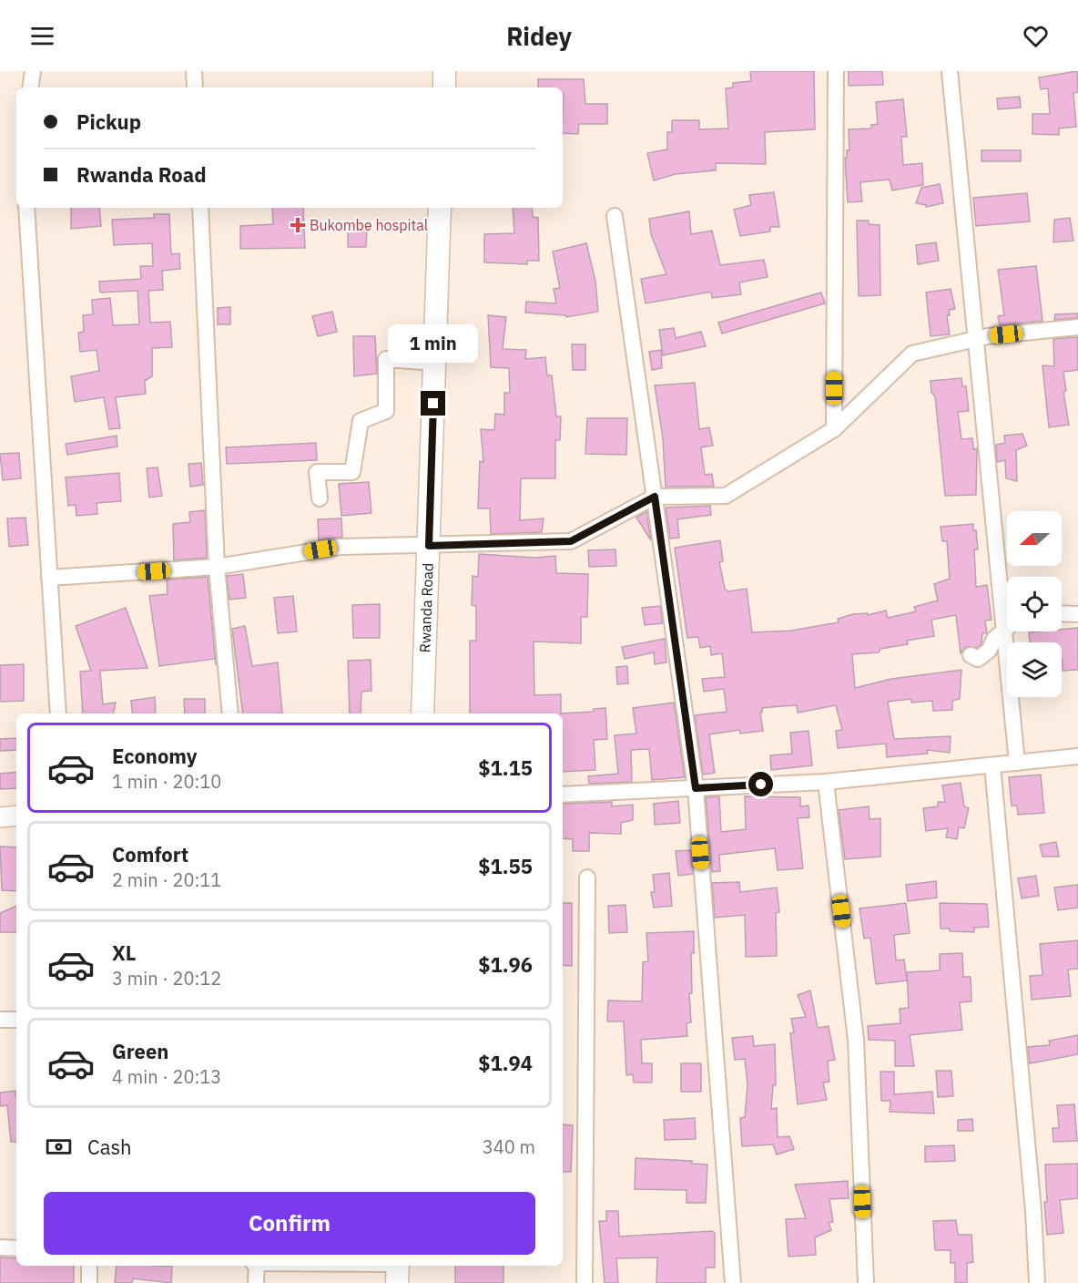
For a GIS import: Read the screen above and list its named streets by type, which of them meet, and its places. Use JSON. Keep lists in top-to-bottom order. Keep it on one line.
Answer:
{"streets":{"highway":["Rwanda Road"]},"places":{"health":["Bukombe hospital"]},"north":"left","page":{"header":"Ridey","banner":["Pickup","Rwanda Road"],"bubble":"1 min","list":[{"name":"Economy","note":"1 min · 20:10","value":"$1.15"},{"name":"Comfort","note":"2 min · 20:11","value":"$1.55"},{"name":"XL","note":"3 min · 20:12","value":"$1.96"},{"name":"Green","note":"4 min · 20:13","value":"$1.94"}],"pay":["Cash","340 m"],"buttons":"Confirm"}}
